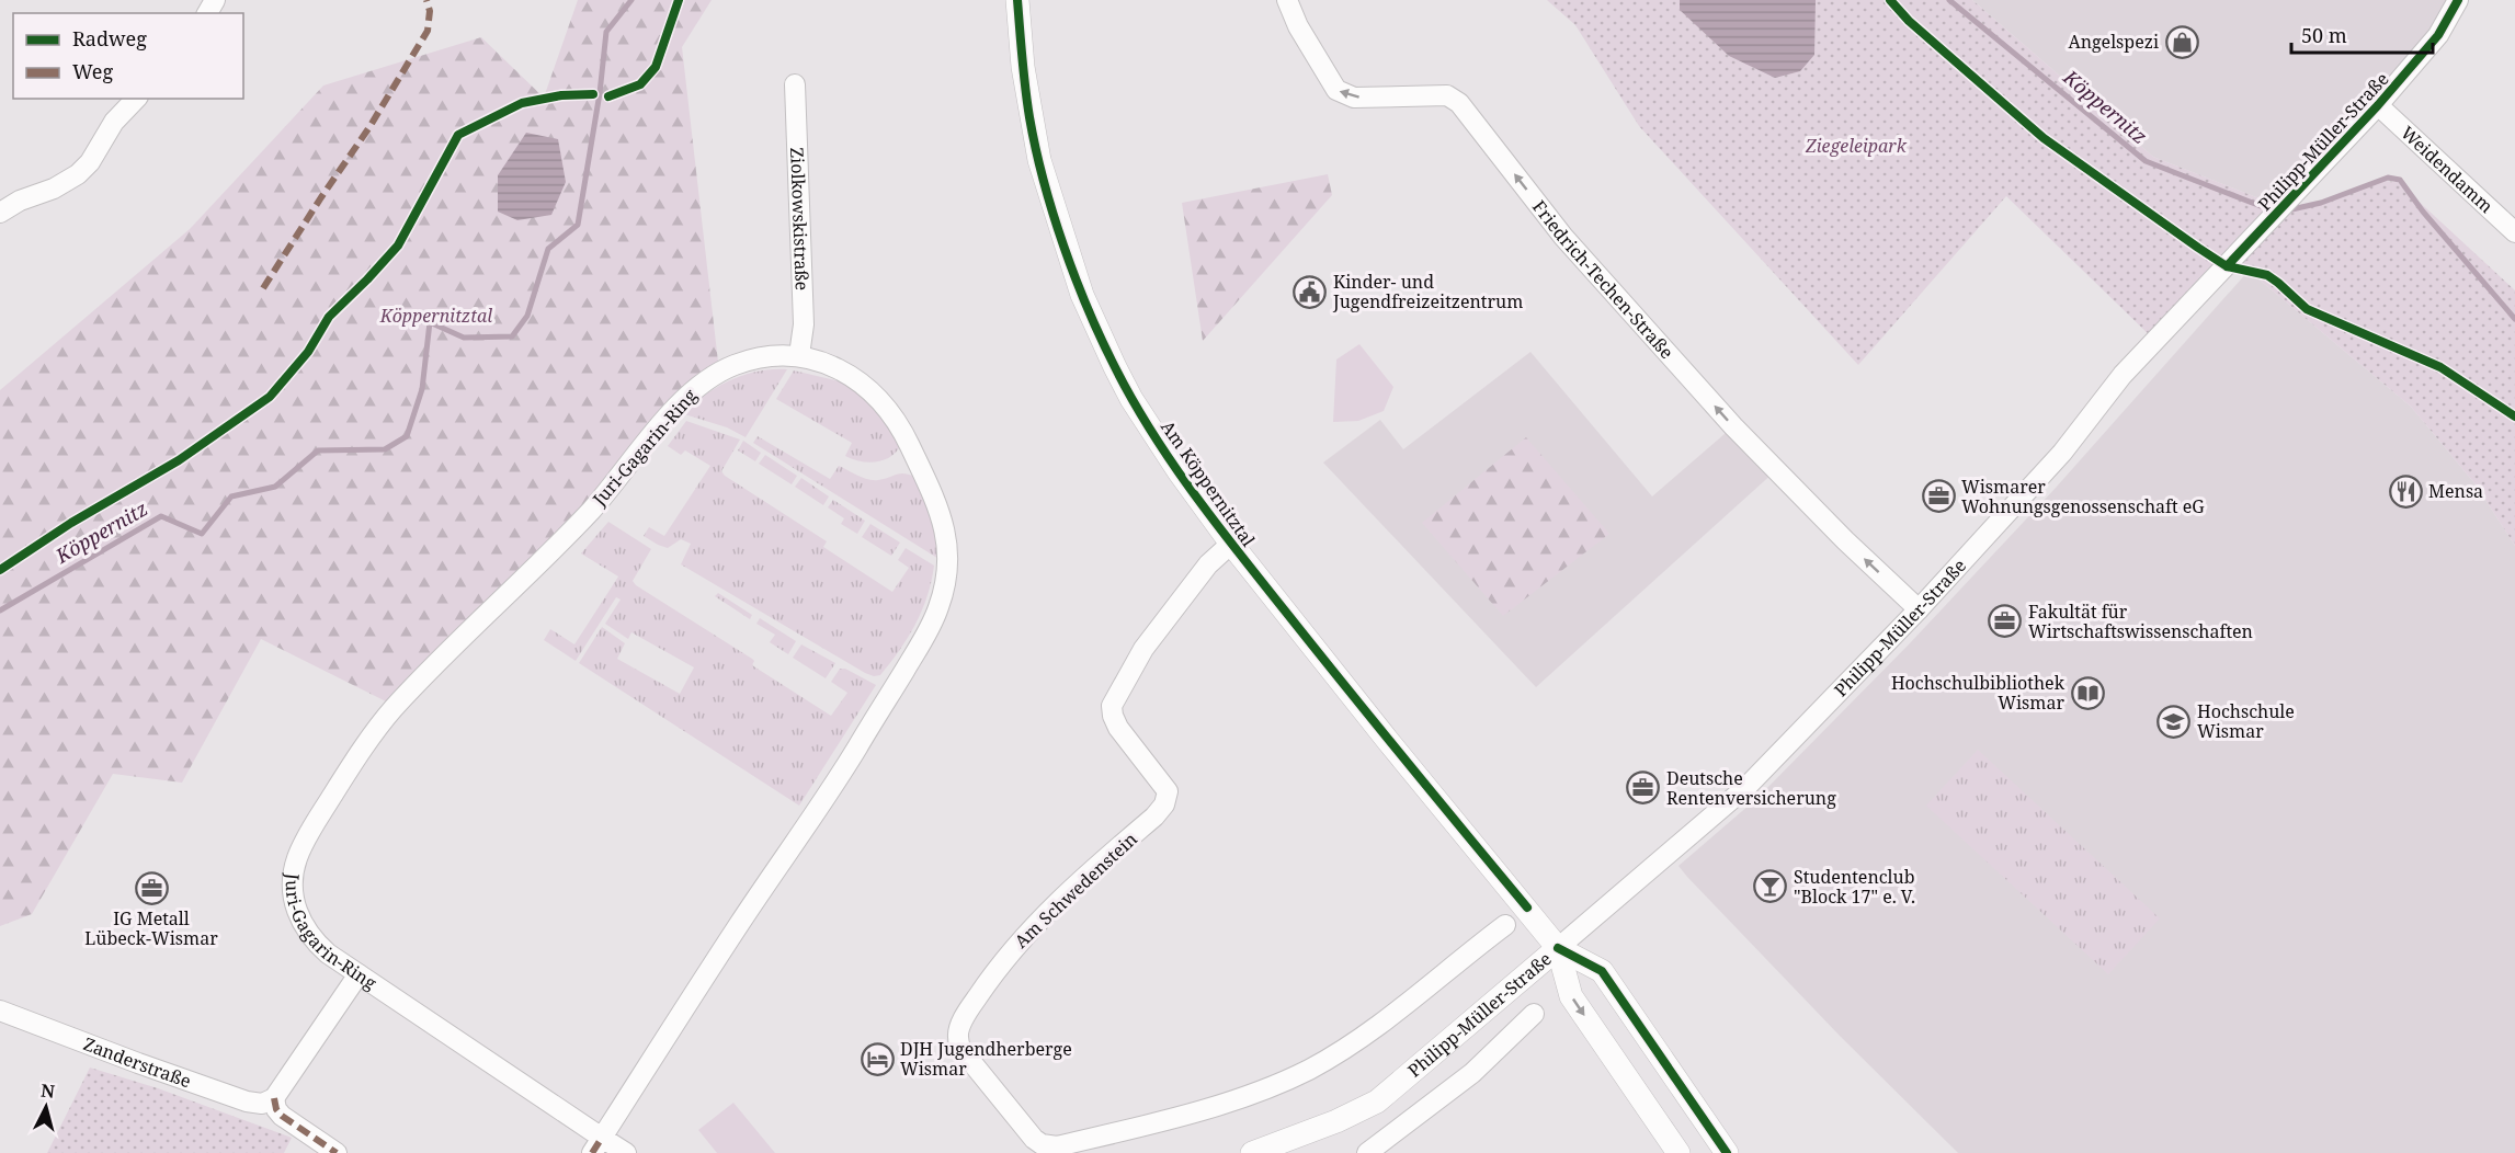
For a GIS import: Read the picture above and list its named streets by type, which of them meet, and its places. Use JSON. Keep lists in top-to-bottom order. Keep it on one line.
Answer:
{"streets":{"street":["Philipp-Müller-Straße","Weidendamm","Ziolkowskistraße","Friedrich-Techen-Straße","Juri-Gagarin-Ring","Am Köppernitztal","Am Schwedenstein","Zanderstraße"]},"crossings":[["Philipp-Müller-Straße","Weidendamm"],["Philipp-Müller-Straße","Friedrich-Techen-Straße"],["Philipp-Müller-Straße","Am Köppernitztal"],["Ziolkowskistraße","Juri-Gagarin-Ring"],["Am Köppernitztal","Am Schwedenstein"]],"one_way":["Friedrich-Techen-Straße"],"water":["Köppernitz"],"parks":["Ziegeleipark","Köppernitztal"],"places":{"shop":["Angelspezi"],"public building":["Kinder- und Jugendfreizeitzentrum"],"restaurant":["Mensa"],"office":["Wismarer Wohnungsgenossenschaft eG","Fakultät für Wirtschaftswissenschaften","Deutsche Rentenversicherung","IG Metall Lübeck-Wismar"],"library":["Hochschulbibliothek Wismar"],"school or university":["Hochschule Wismar"],"bar":["Studentenclub \"Block 17\" e. V."],"hotel":["DJH Jugendherberge Wismar"]},"legend":["Radweg","Weg"],"scale_bar":"50 m","north":"top"}
